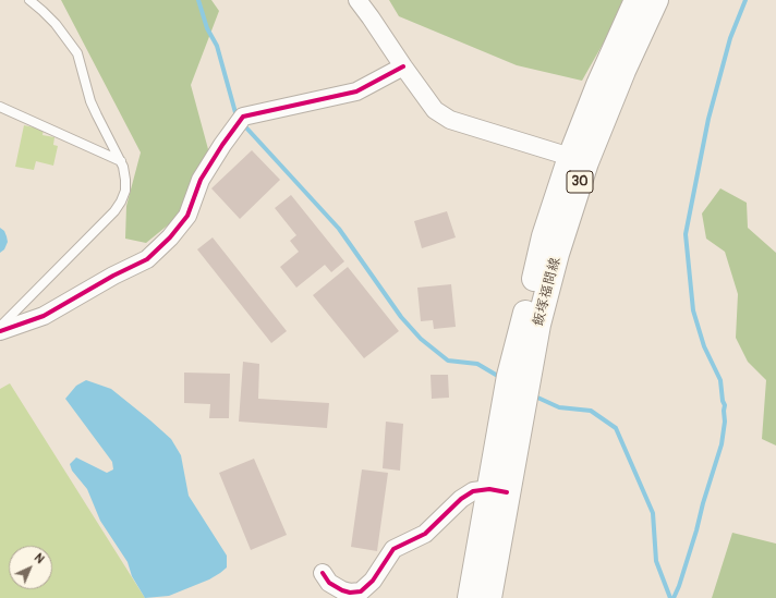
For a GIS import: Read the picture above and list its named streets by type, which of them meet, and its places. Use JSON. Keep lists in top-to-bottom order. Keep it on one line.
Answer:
{"streets":{"main road":["30","飯塚福間線"]},"north":"top right"}
